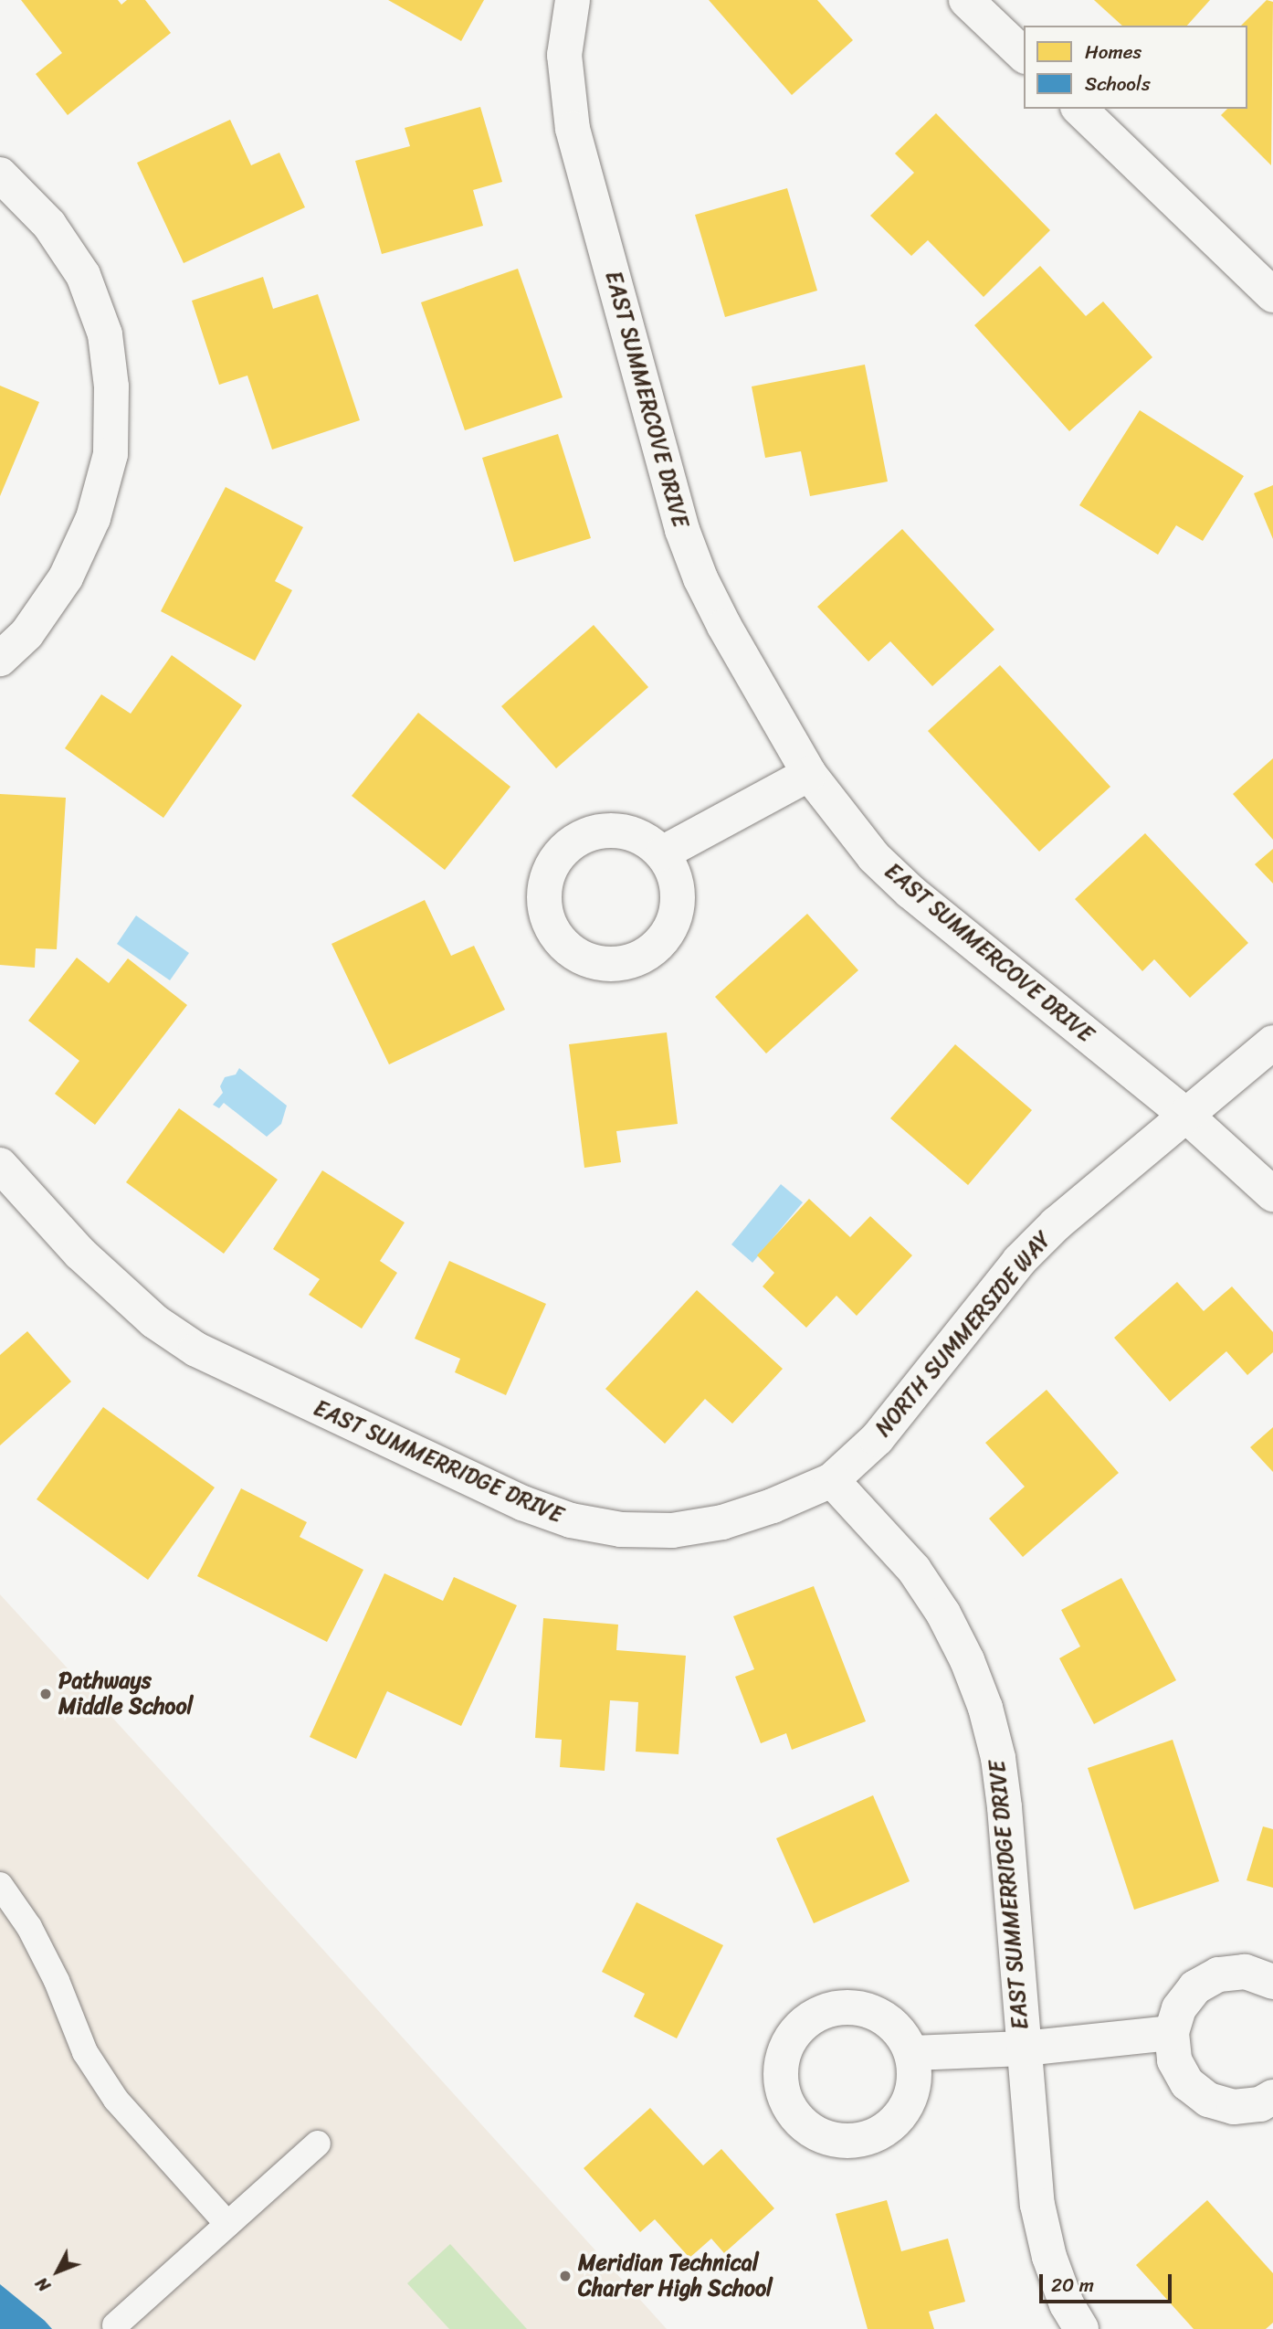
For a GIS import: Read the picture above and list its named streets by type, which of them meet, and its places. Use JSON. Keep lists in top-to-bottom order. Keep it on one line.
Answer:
{"streets":{"street":["EAST SUMMERCOVE DRIVE","NORTH SUMMERSIDE WAY","EAST SUMMERRIDGE DRIVE"]},"crossings":[["EAST SUMMERCOVE DRIVE","NORTH SUMMERSIDE WAY"],["NORTH SUMMERSIDE WAY","EAST SUMMERRIDGE DRIVE"]],"places":["Pathways Middle School","Meridian Technical Charter High School"],"legend":["Homes","Schools"],"scale_bar":"20 m","north":"bottom left"}
